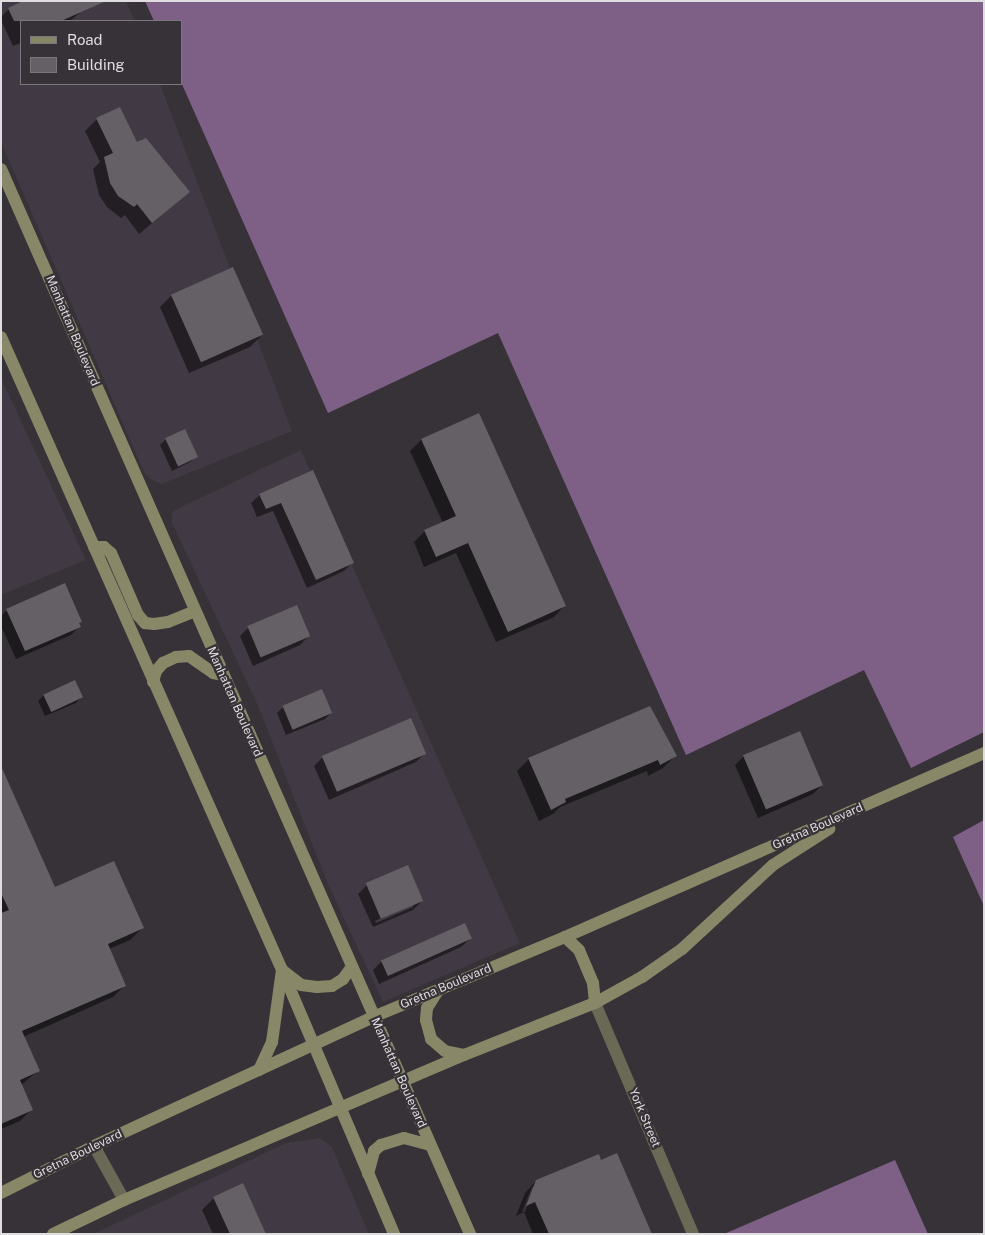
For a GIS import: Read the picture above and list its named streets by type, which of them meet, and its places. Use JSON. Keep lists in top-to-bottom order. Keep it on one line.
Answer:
{"streets":{"street":["Manhattan Boulevard","Gretna Boulevard","York Street"]},"crossings":[["Manhattan Boulevard","Gretna Boulevard"],["Gretna Boulevard","York Street"]],"legend":["Road","Building"]}
